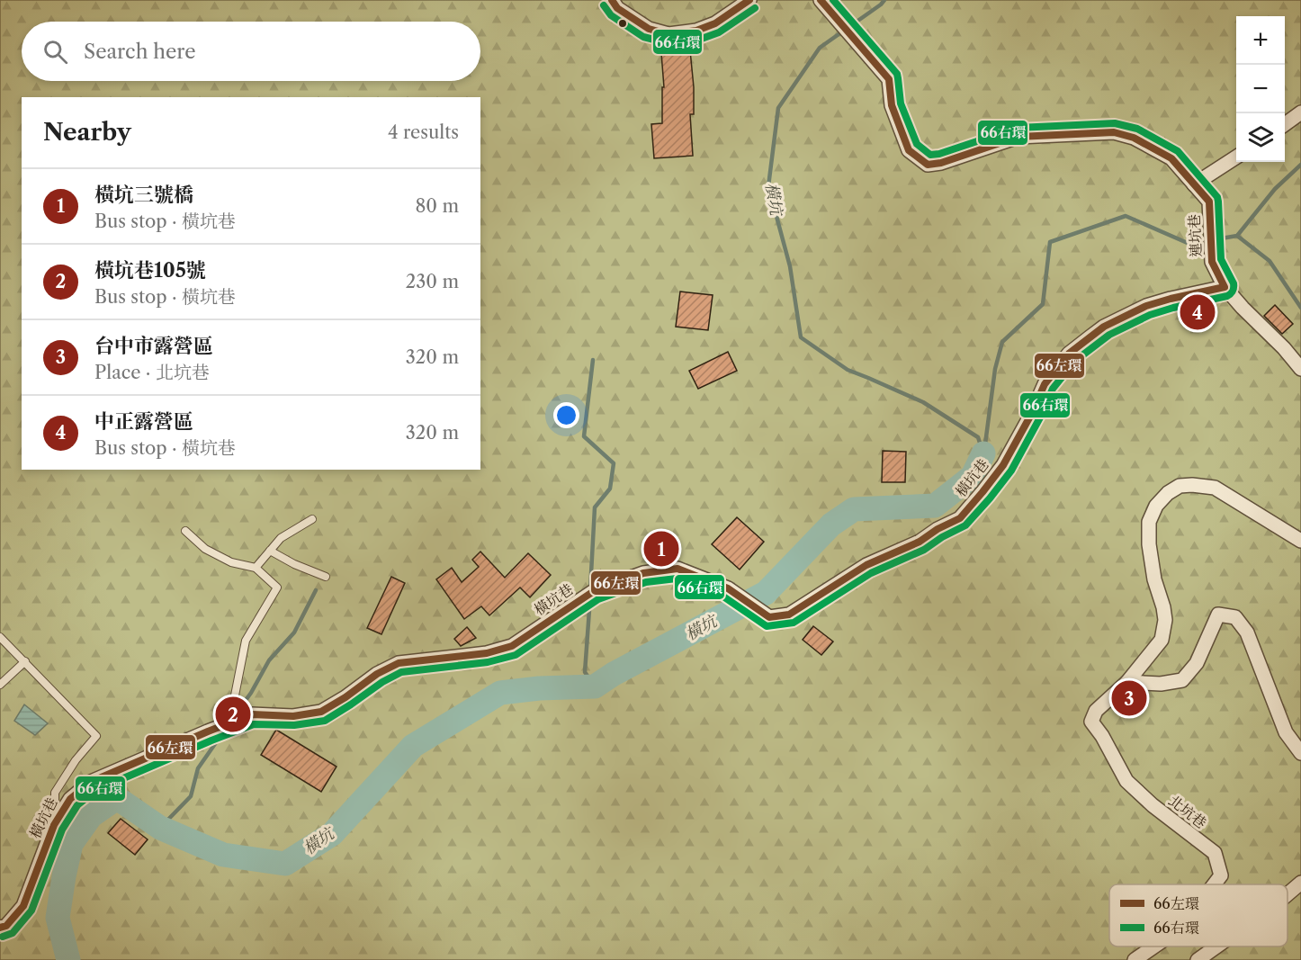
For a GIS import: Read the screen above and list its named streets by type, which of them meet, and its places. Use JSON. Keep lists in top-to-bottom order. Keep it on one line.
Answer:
{"streets":{"street":["連坑巷","橫坑巷","北坑巷"]},"crossings":[["連坑巷","橫坑巷"]],"water":["橫坑"],"lines":["transit line 66左環","transit line 66右環"],"legend":["66左環","66右環"],"page":{"map_buttons":["+","−"],"search":"Search here","heading":["Nearby","4 results"],"list":[{"mark":"1","name":"橫坑三號橋","note":"Bus stop · 橫坑巷","value":"80 m"},{"mark":"2","name":"橫坑巷105號","note":"Bus stop · 橫坑巷","value":"230 m"},{"mark":"3","name":"台中市露營區","note":"Place · 北坑巷","value":"320 m"},{"mark":"4","name":"中正露營區","note":"Bus stop · 橫坑巷","value":"320 m"}],"pins":["4","1","3","2"]}}
